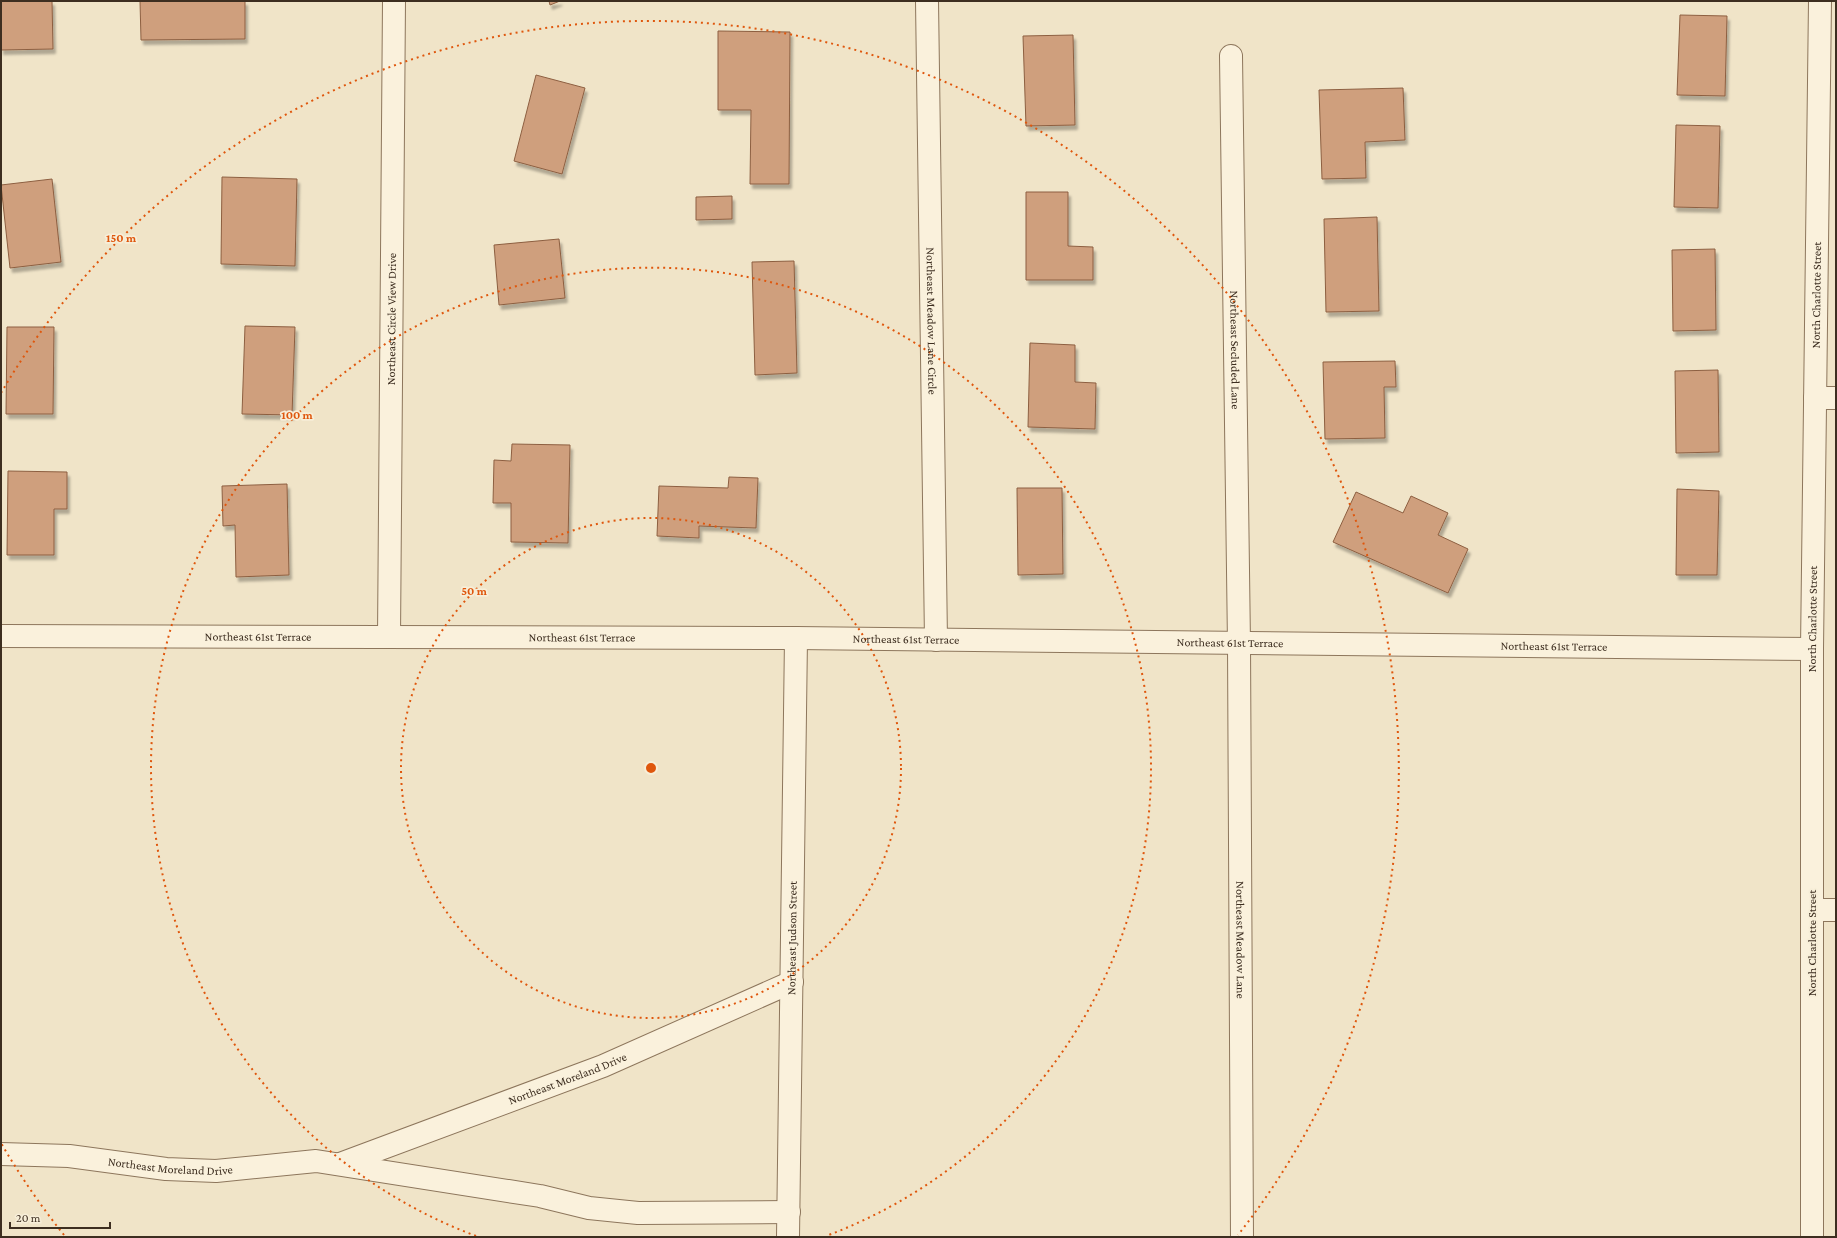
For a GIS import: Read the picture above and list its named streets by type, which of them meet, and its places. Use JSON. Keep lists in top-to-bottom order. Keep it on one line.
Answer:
{"streets":{"street":["North Charlotte Street","Northeast Circle View Drive","Northeast Meadow Lane Circle","Northeast Secluded Lane","Northeast 61st Terrace","Northeast Judson Street","Northeast Meadow Lane","Northeast Moreland Drive"]},"crossings":[["North Charlotte Street","Northeast 61st Terrace"],["Northeast Circle View Drive","Northeast 61st Terrace"],["Northeast Meadow Lane Circle","Northeast 61st Terrace"],["Northeast Secluded Lane","Northeast 61st Terrace"],["Northeast Secluded Lane","Northeast Meadow Lane"],["Northeast 61st Terrace","Northeast Judson Street"],["Northeast 61st Terrace","Northeast Meadow Lane"],["Northeast Judson Street","Northeast Moreland Drive"]],"scale_bar":"20 m","rings":["150 m","100 m","50 m"]}
